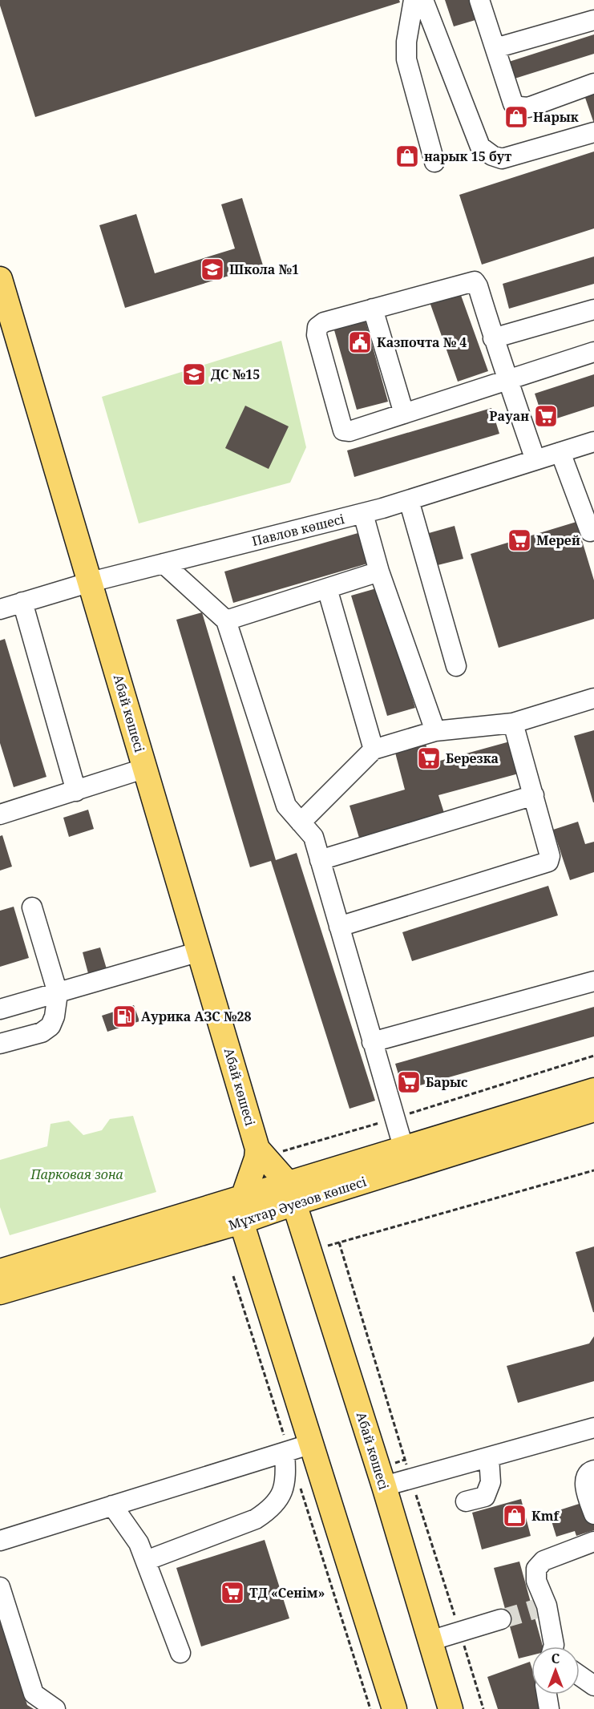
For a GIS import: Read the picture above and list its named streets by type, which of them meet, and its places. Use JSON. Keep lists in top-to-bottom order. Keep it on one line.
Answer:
{"streets":{"main road":["Абай көшесі","Мұхтар Әуезов көшесі"],"street":["Павлов көшесі"]},"crossings":[["Павлов көшесі","Абай көшесі"],["Абай көшесі","Мұхтар Әуезов көшесі"]],"parks":["Парковая зона"],"places":{"shop":["Нарык","нарык 15 бут","Kmf"],"school or university":["Школа №1","ДС №15"],"public building":["Казпочта № 4"],"supermarket":["Рауан","Мерей","Березка","Барыс","ТД «Сенім»"],"fuel station":["Аурика АЗС №28"]},"north":"top"}
